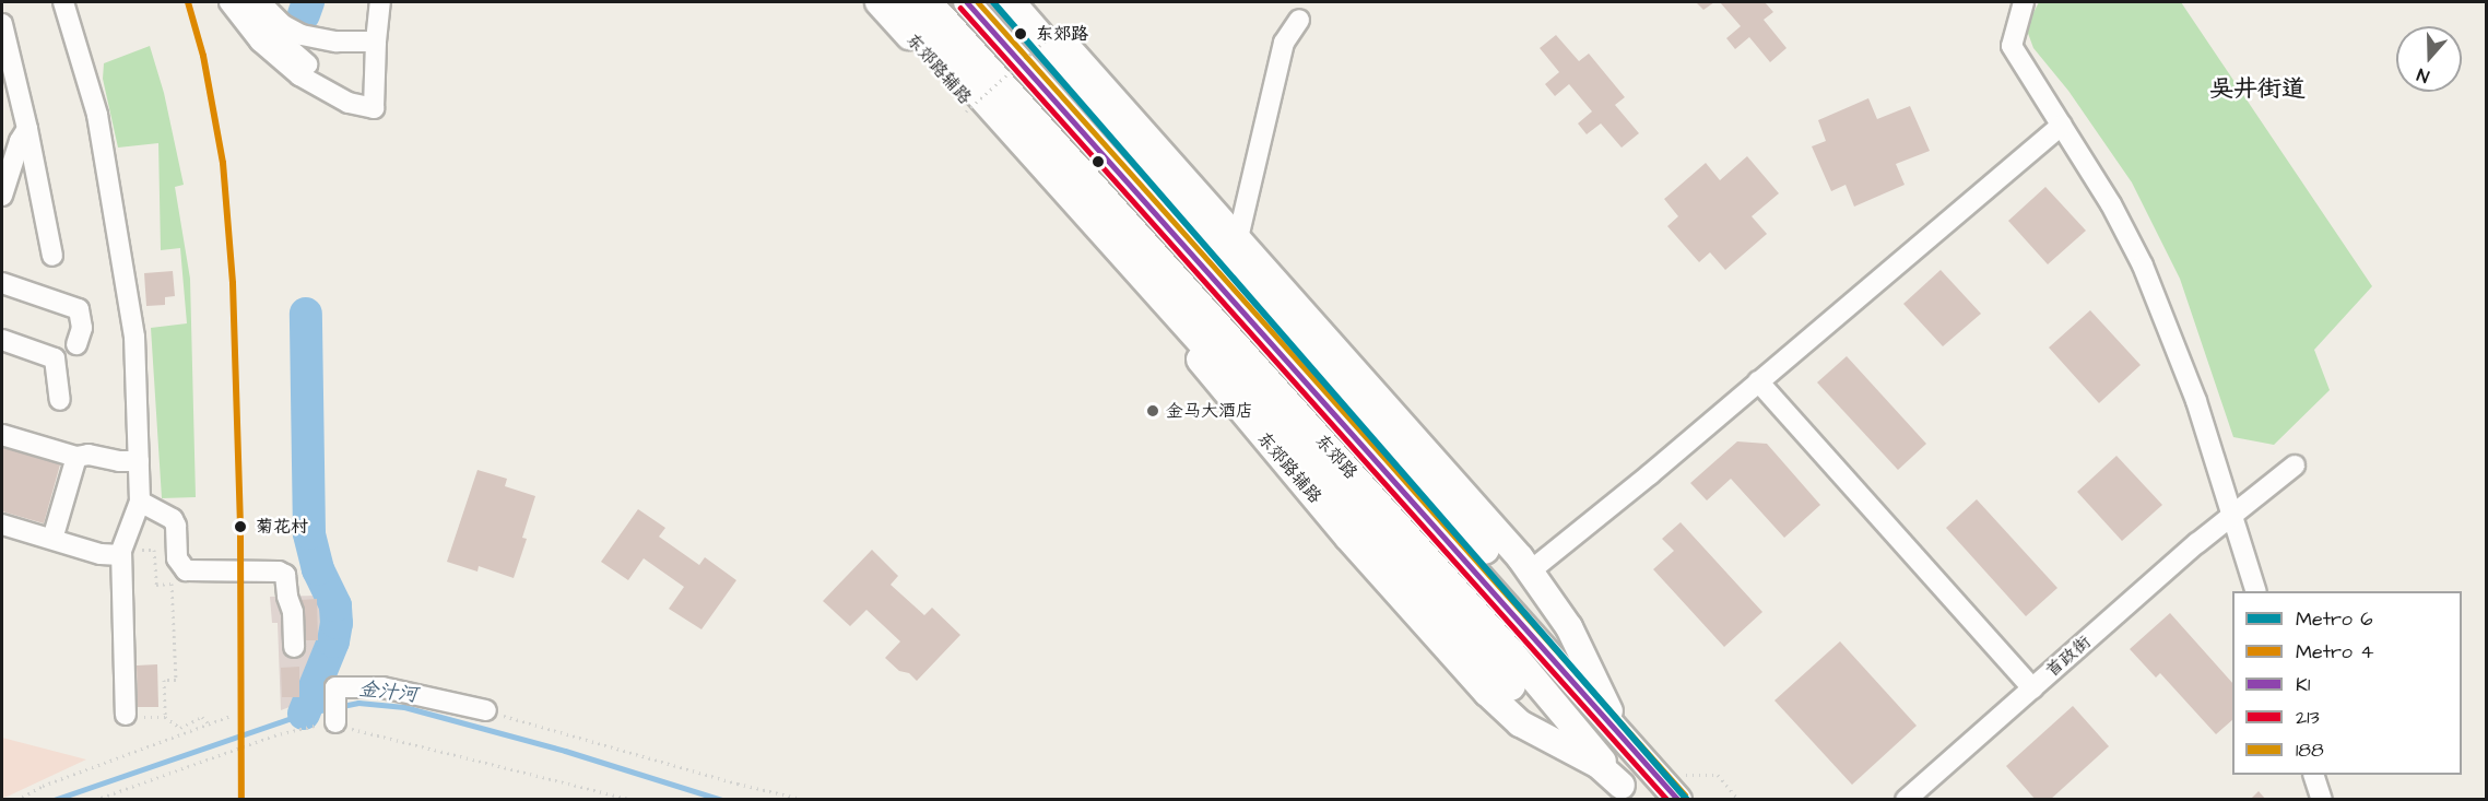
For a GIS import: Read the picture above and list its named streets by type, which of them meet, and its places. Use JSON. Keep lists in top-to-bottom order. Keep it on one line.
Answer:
{"streets":{"main road":["东郊路辅路","东郊路"],"street":["首政街"]},"crossings":[["东郊路辅路","东郊路"]],"districts":["吴井街道"],"water":["金汁河"],"places":["东郊路","金马大酒店","菊花村"],"lines":["metro line 6","metro line 4","transit line K1","transit line 188","transit line 213"],"legend":["Metro 6","Metro 4","K1","213","188"],"north":"bottom"}
